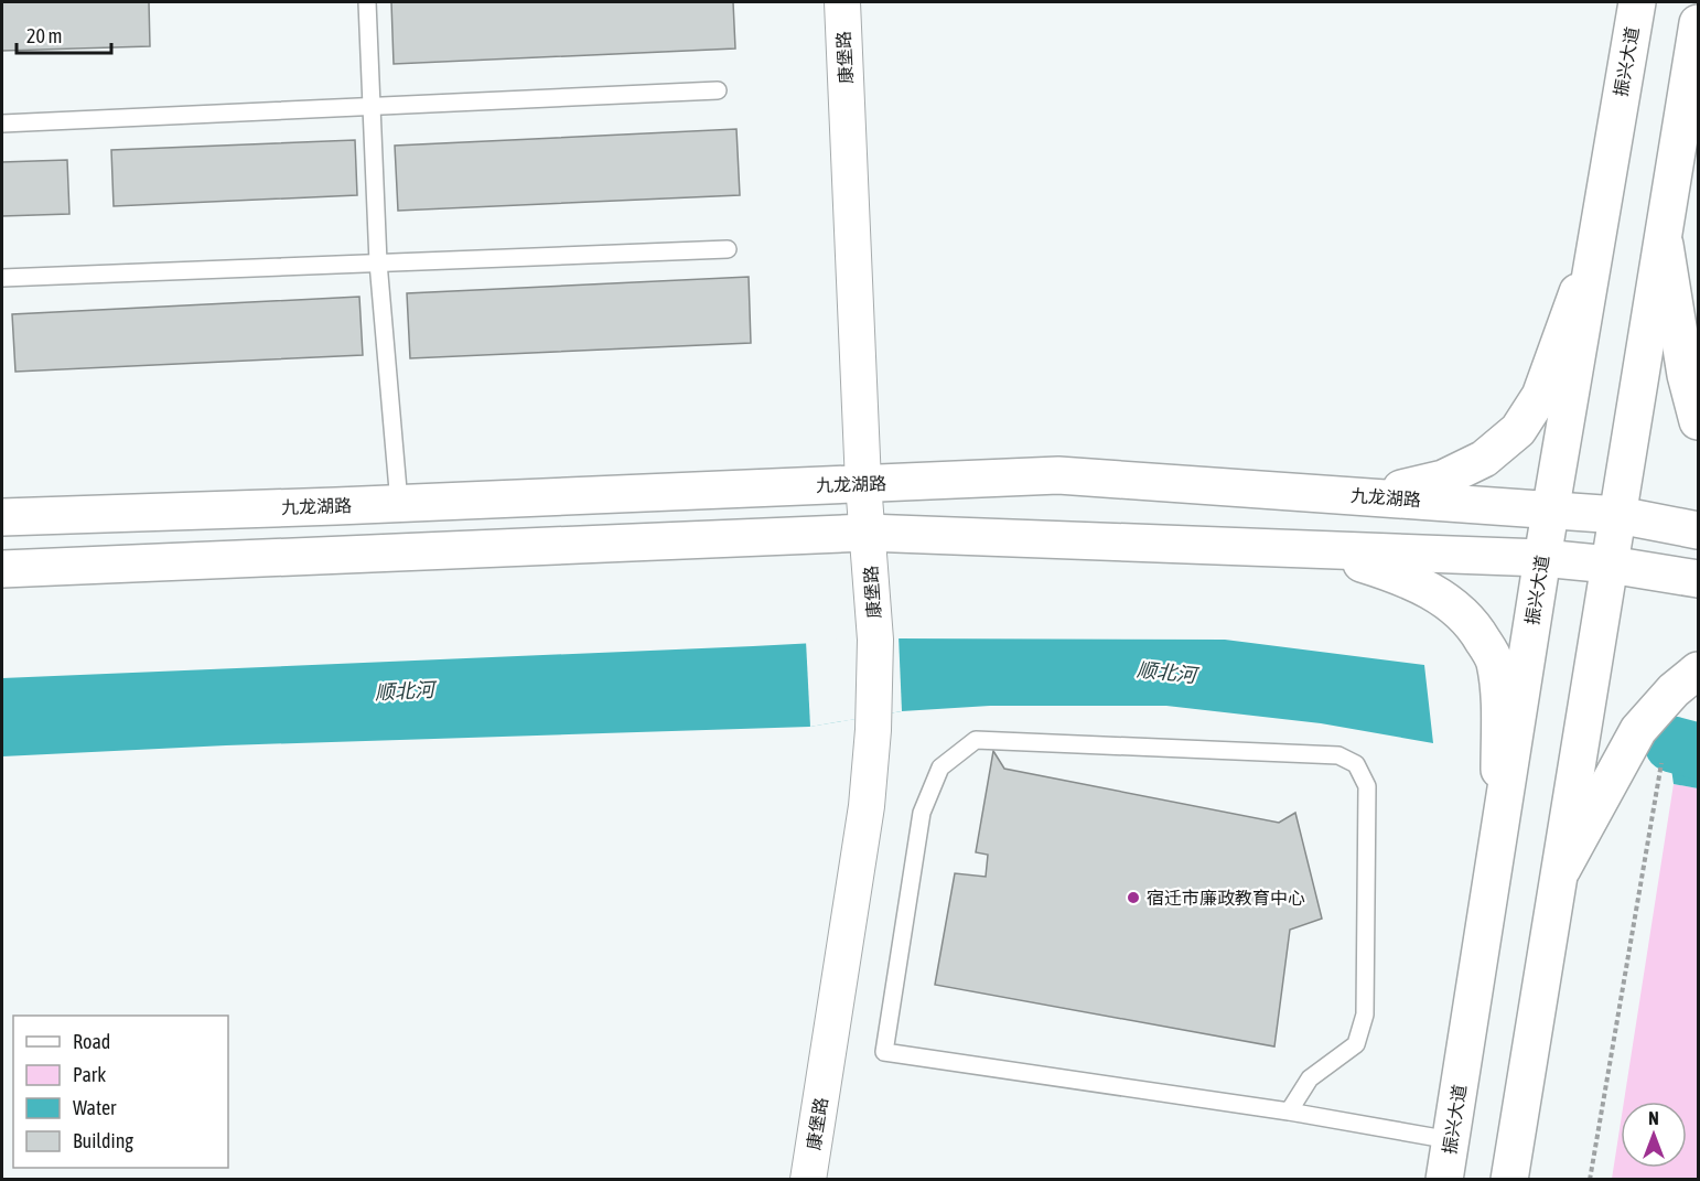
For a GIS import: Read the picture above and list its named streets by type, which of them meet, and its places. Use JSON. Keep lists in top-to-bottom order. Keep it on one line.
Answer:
{"streets":{"street":["康堡路","振兴大道","九龙湖路"]},"crossings":[["康堡路","九龙湖路"],["振兴大道","九龙湖路"]],"water":["顺北河"],"places":["宿迁市廉政教育中心"],"legend":["Road","Park","Water","Building"],"scale_bar":"20 m","north":"top"}
